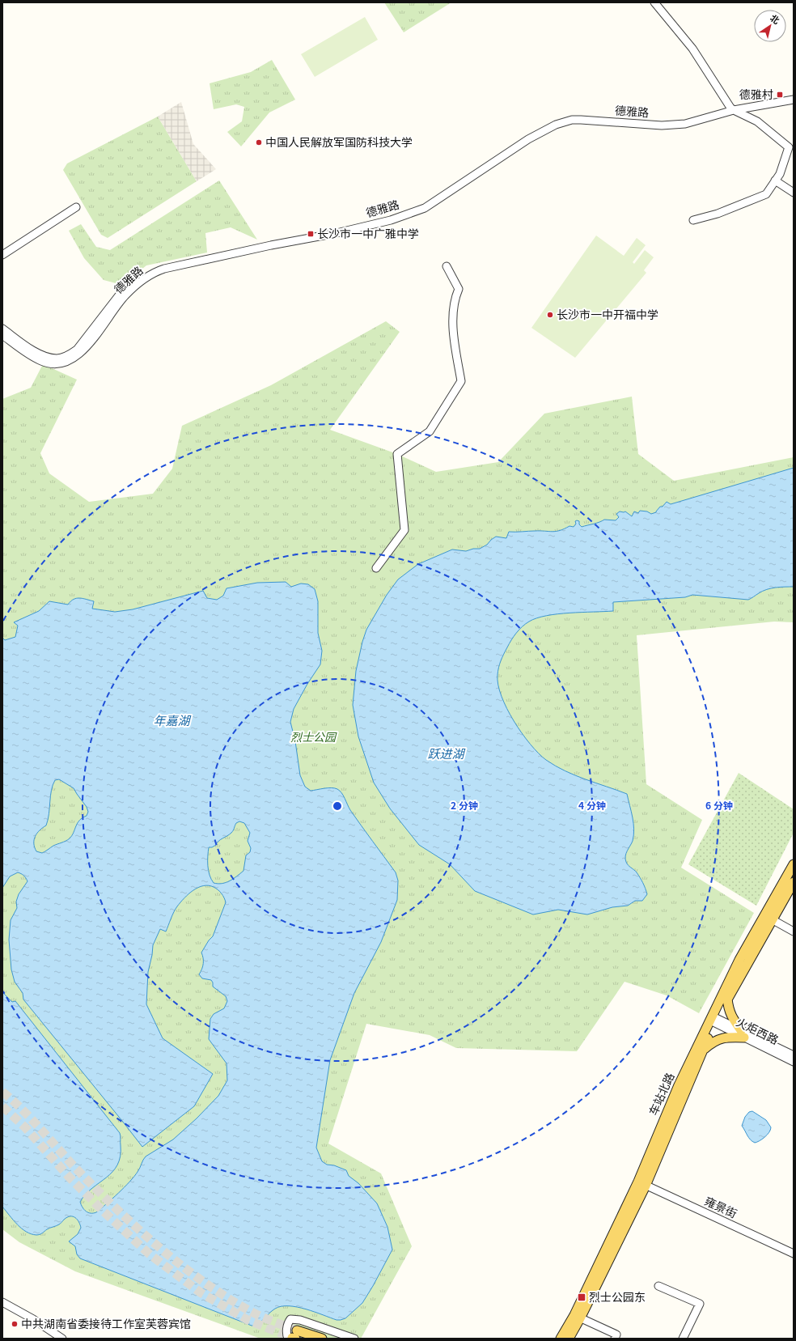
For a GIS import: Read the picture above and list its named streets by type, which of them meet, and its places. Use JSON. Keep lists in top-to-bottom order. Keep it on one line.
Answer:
{"streets":{"main road":["车站北路"],"street":["德雅路","火炬西路","雍景街"]},"crossings":[["火炬西路","车站北路"],["车站北路","雍景街"]],"water":["年嘉湖","跃进湖"],"parks":["烈士公园"],"places":{"transit":["德雅村","长沙市一中广雅中学","烈士公园东"],"other":["中国人民解放军国防科技大学","长沙市一中开福中学","中共湖南省委接待工作室芙蓉宾馆"]},"north":"top right","rings":["2 分钟","4 分钟","6 分钟"]}
